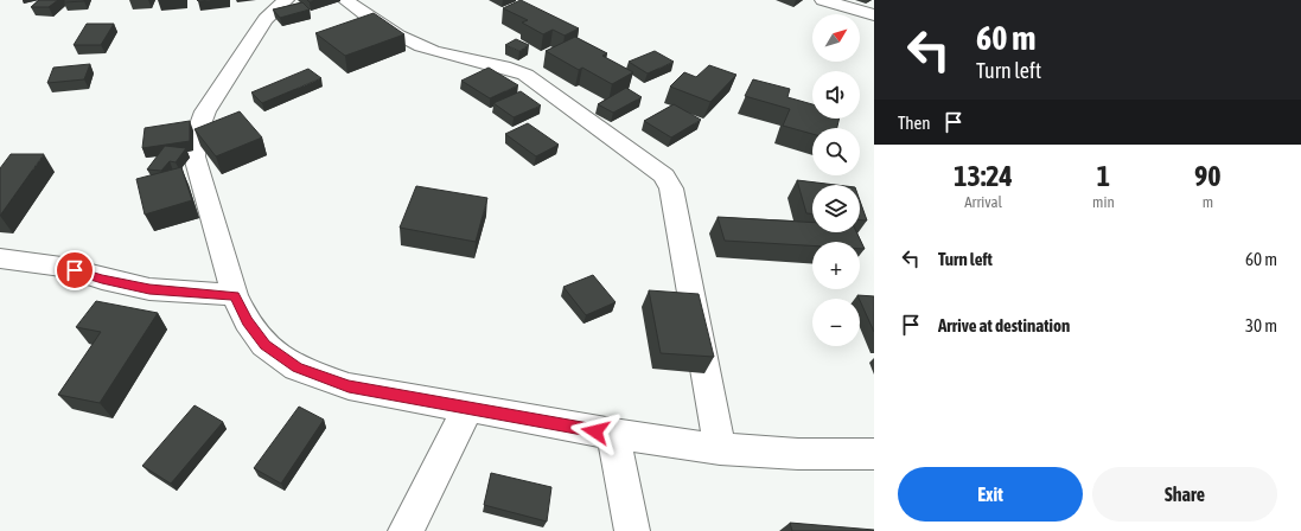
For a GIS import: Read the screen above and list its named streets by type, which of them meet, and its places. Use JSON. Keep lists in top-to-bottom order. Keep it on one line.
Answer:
{"north":"top right","page":{"turn":["60 m","Turn left"],"map_buttons":["+","−"],"then":"Then","eta":["13:24","Arrival","1","min","90","m"],"list":[{"name":"Turn left","value":"60 m"},{"name":"Arrive at destination","value":"30 m"}],"buttons":["Exit","Share"]}}
